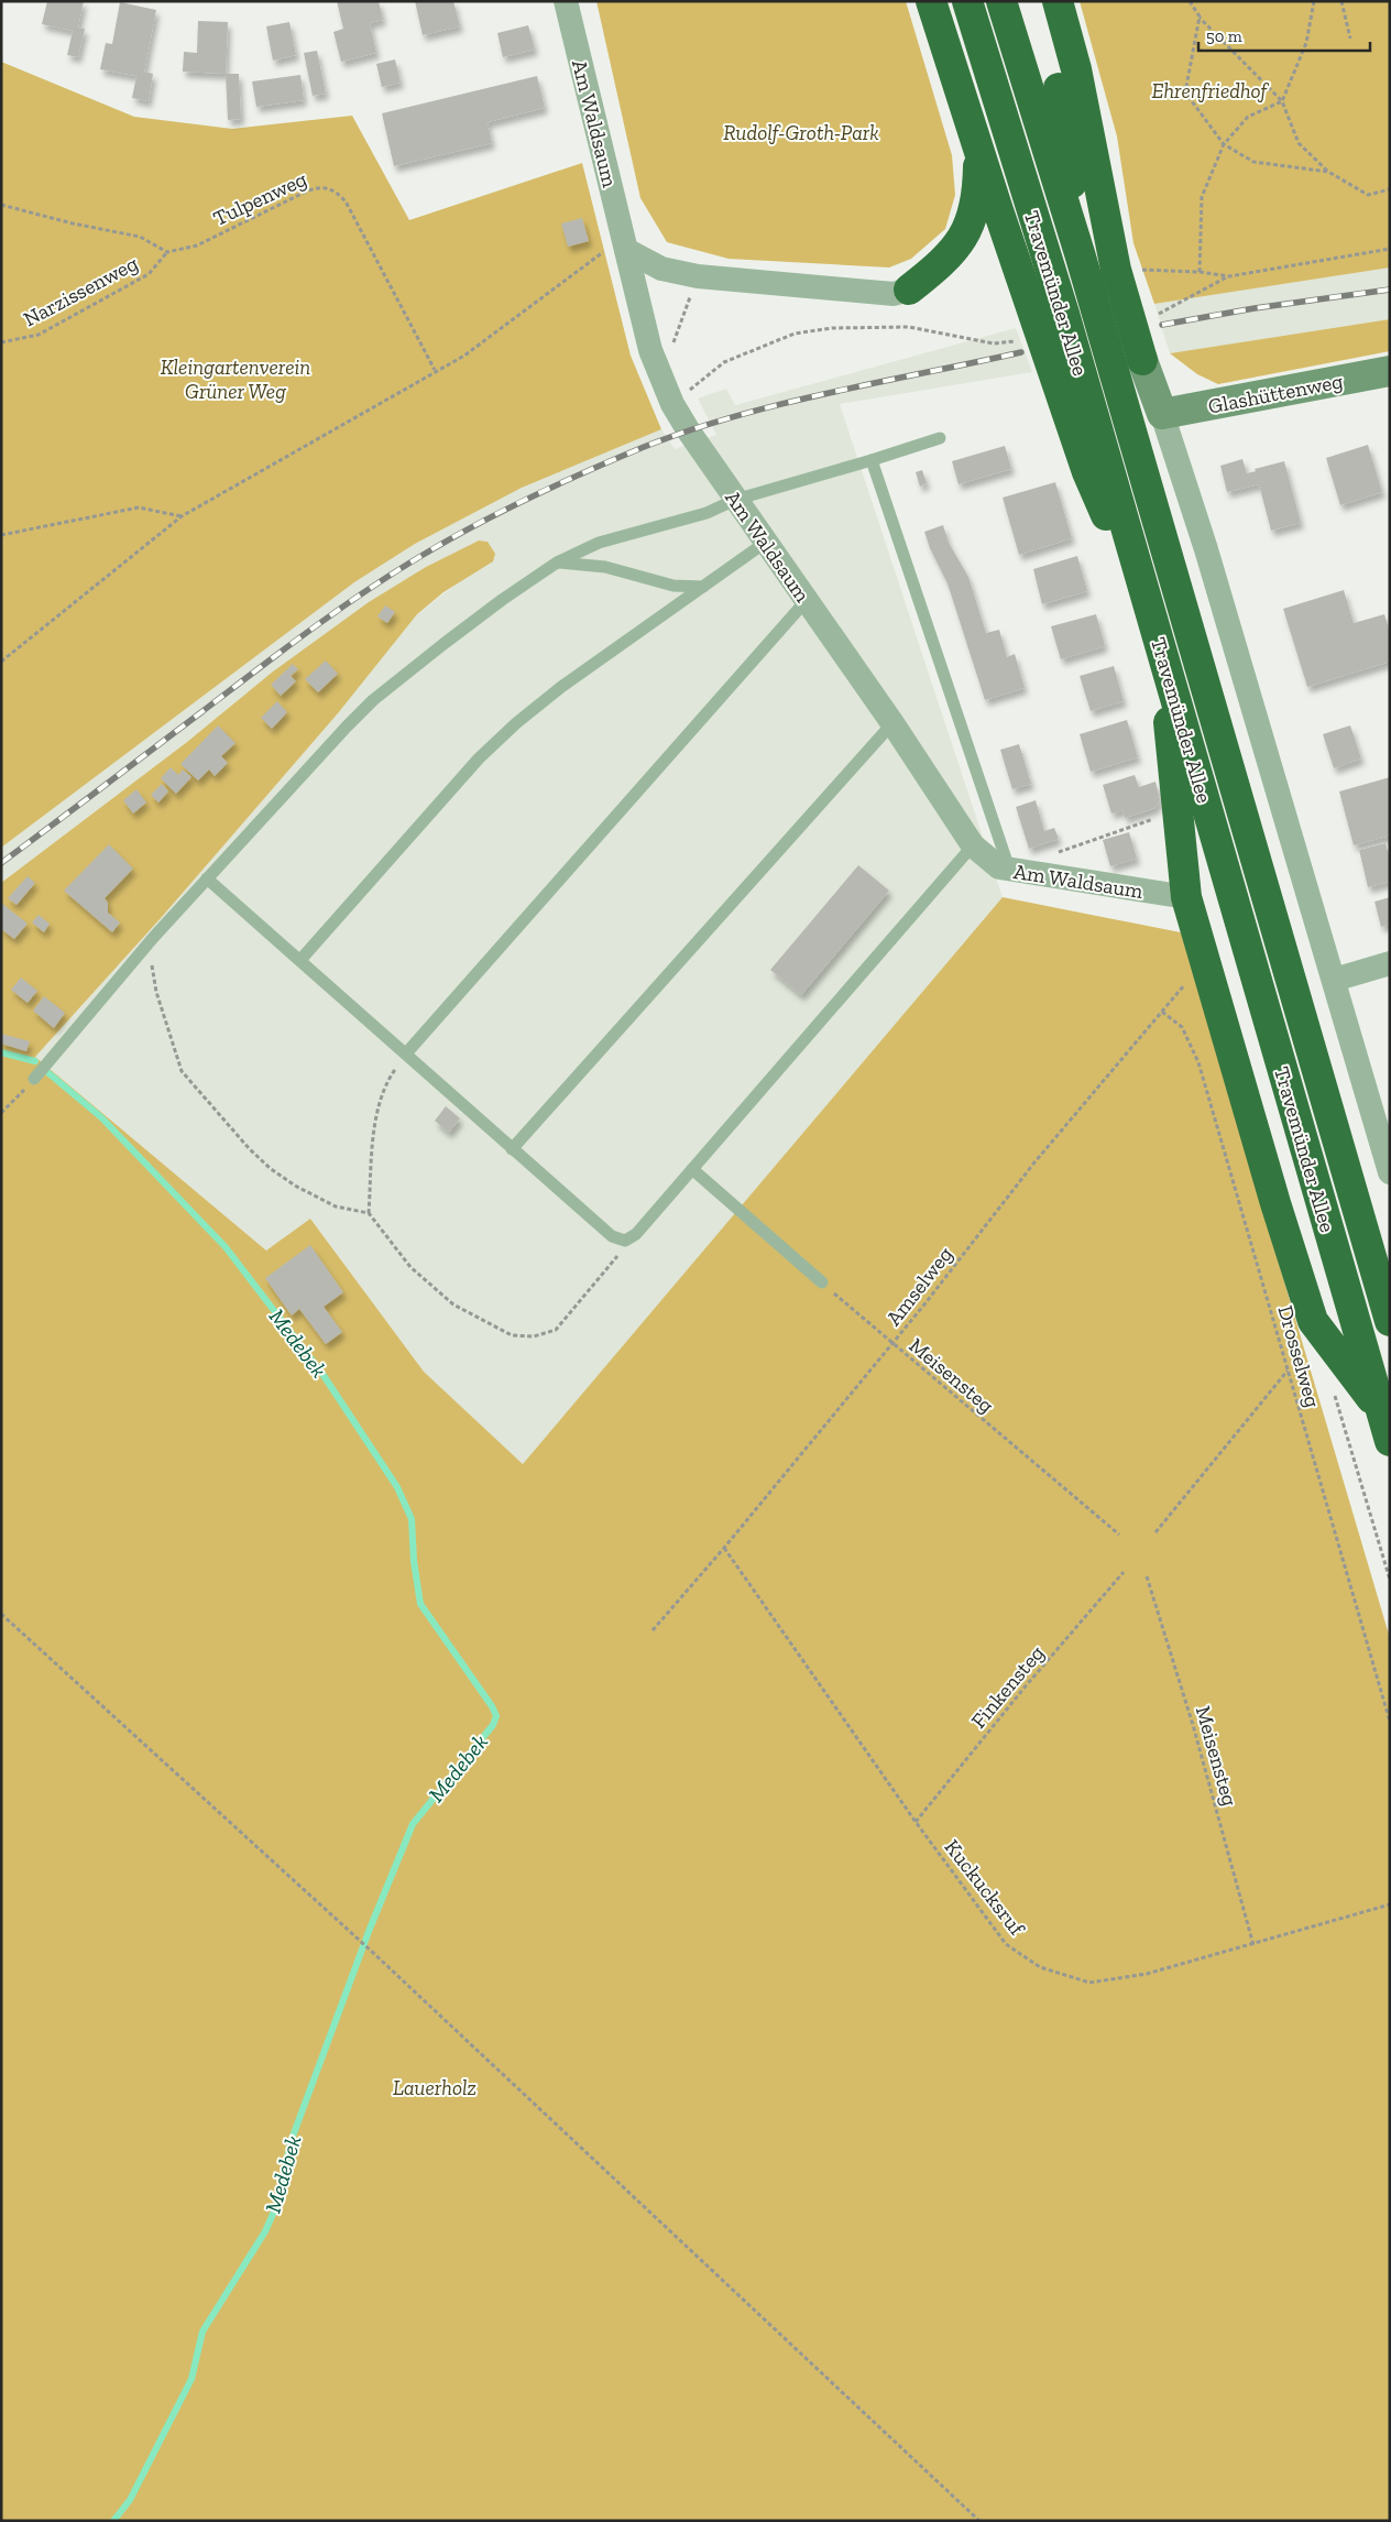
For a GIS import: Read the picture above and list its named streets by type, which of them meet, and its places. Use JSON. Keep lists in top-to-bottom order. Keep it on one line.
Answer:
{"streets":{"highway":["Travemünder Allee"],"street":["Am Waldsaum","Glashüttenweg"],"path":["Tulpenweg","Narzissenweg","Amselweg","Drosselweg","Meisensteg","Finkensteg","Kuckucksruf"]},"crossings":[["Tulpenweg","Narzissenweg"],["Amselweg","Drosselweg"],["Amselweg","Meisensteg"],["Amselweg","Kuckucksruf"],["Meisensteg","Kuckucksruf"],["Finkensteg","Kuckucksruf"]],"water":["Medebek"],"parks":["Ehrenfriedhof","Rudolf-Groth-Park","Kleingartenverein Grüner Weg","Lauerholz"],"scale_bar":"50 m"}
